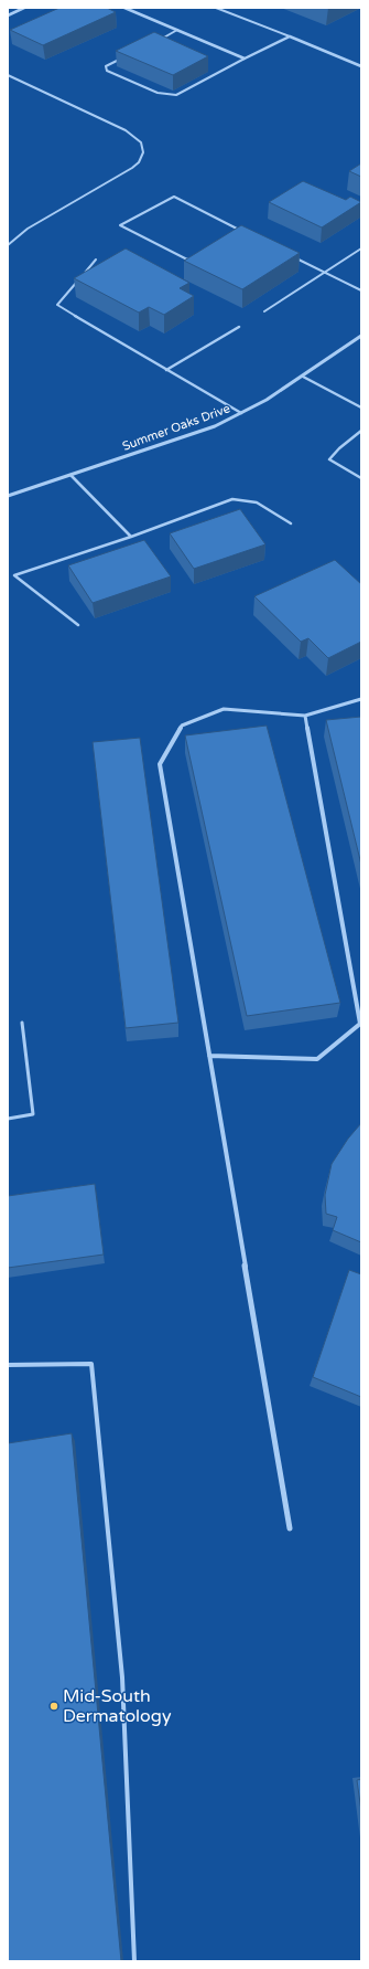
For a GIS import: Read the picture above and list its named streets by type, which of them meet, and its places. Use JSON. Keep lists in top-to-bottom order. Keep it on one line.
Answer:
{"streets":{"street":["Summer Oaks Drive"]},"places":["Mid-South Dermatology"]}
